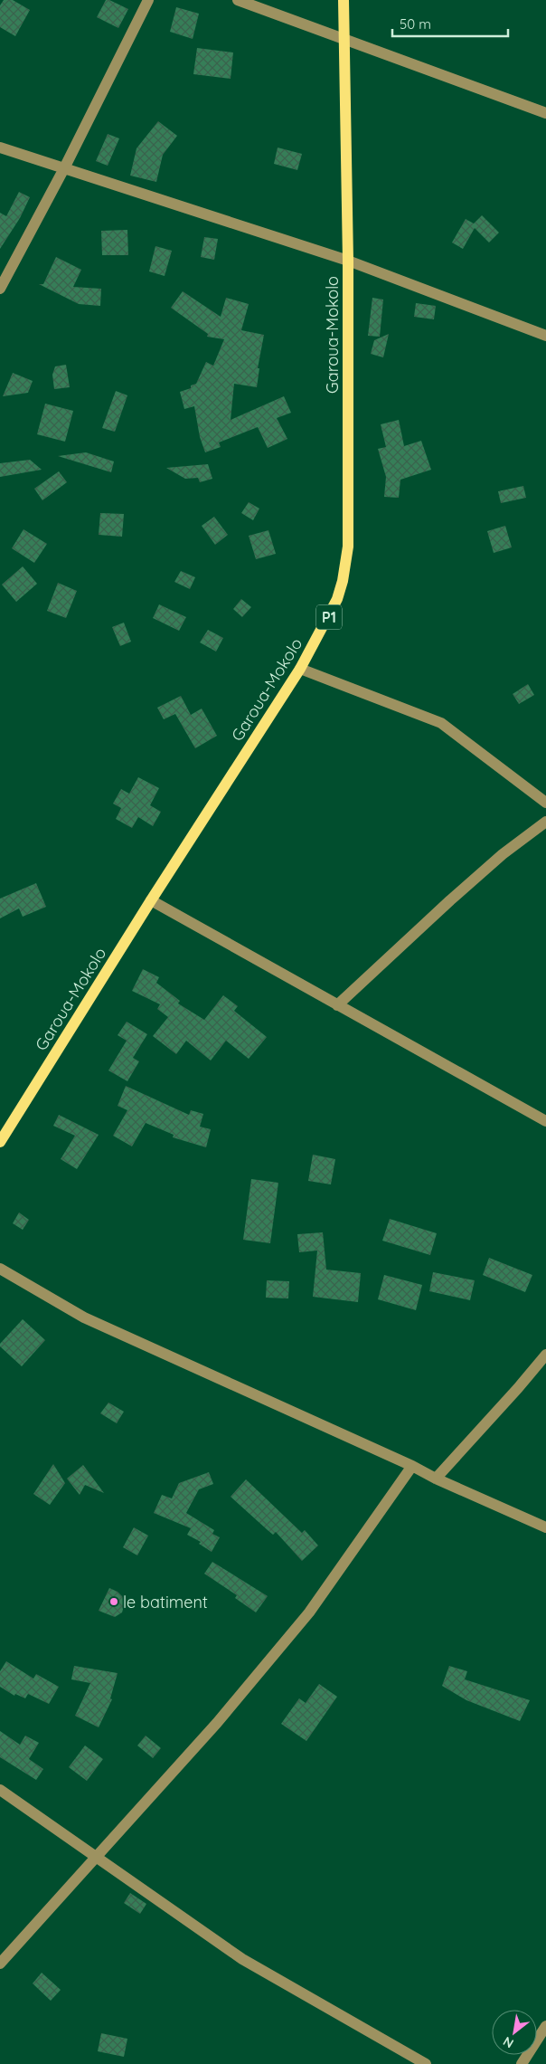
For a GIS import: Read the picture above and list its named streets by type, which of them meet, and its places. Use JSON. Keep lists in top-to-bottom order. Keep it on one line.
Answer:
{"streets":{"main road":["Garoua-Mokolo","P1"]},"places":["le batiment"],"scale_bar":"50 m","north":"bottom left"}
